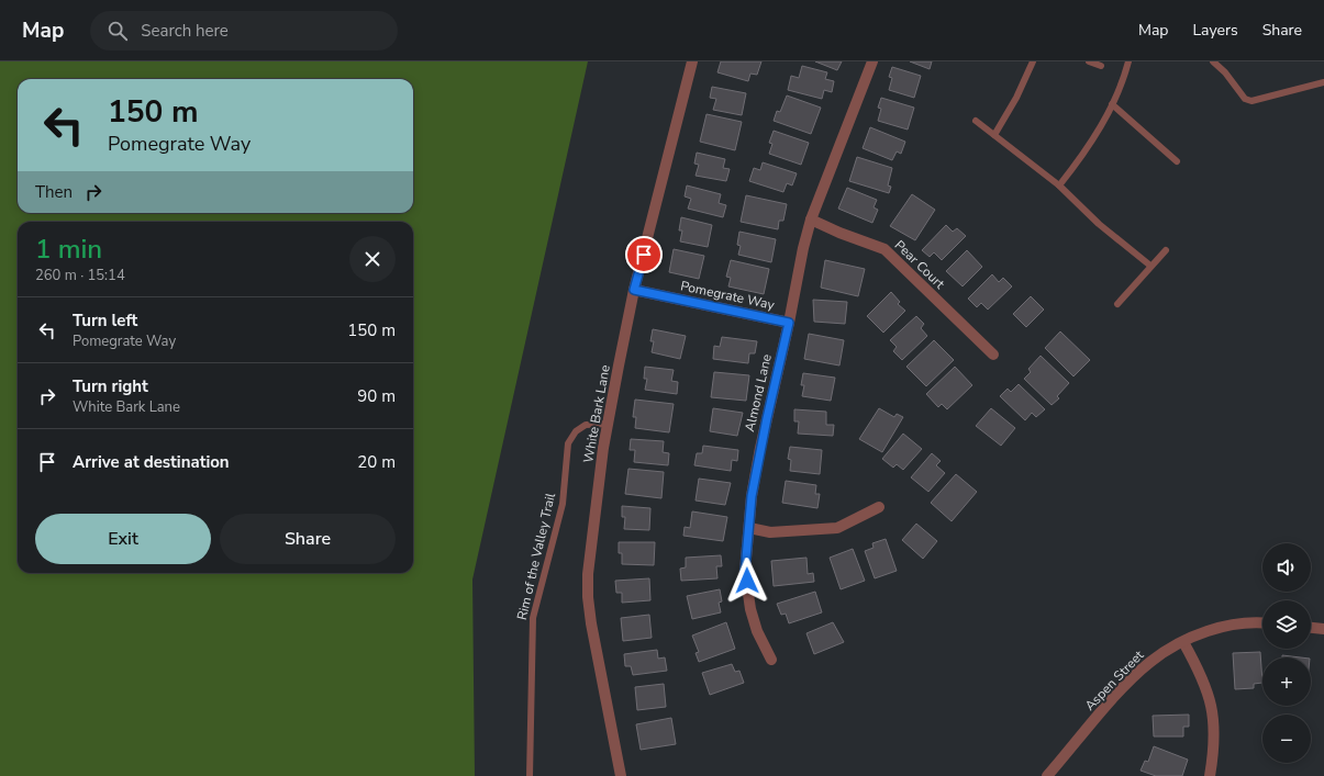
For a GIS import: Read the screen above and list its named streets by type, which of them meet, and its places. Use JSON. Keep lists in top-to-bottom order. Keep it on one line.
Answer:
{"streets":{"street":["Pear Court","Pomegrate Way","Almond Lane","White Bark Lane","Aspen Street"],"lane":["Rim of the Valley Trail"]},"crossings":[["Pear Court","Almond Lane"],["Pomegrate Way","Almond Lane"],["Pomegrate Way","White Bark Lane"],["White Bark Lane","Rim of the Valley Trail"]],"page":{"header":"Map","search":"Search here","nav":["Map","Layers","Share"],"turn":["150 m","Pomegrate Way"],"then":"Then","heading":["1 min","260 m · 15:14"],"list":[{"name":"Turn left","note":"Pomegrate Way","value":"150 m"},{"name":"Turn right","note":"White Bark Lane","value":"90 m"},{"name":"Arrive at destination","value":"20 m"}],"buttons":["Exit","Share"],"map_buttons":["+","−"]}}
